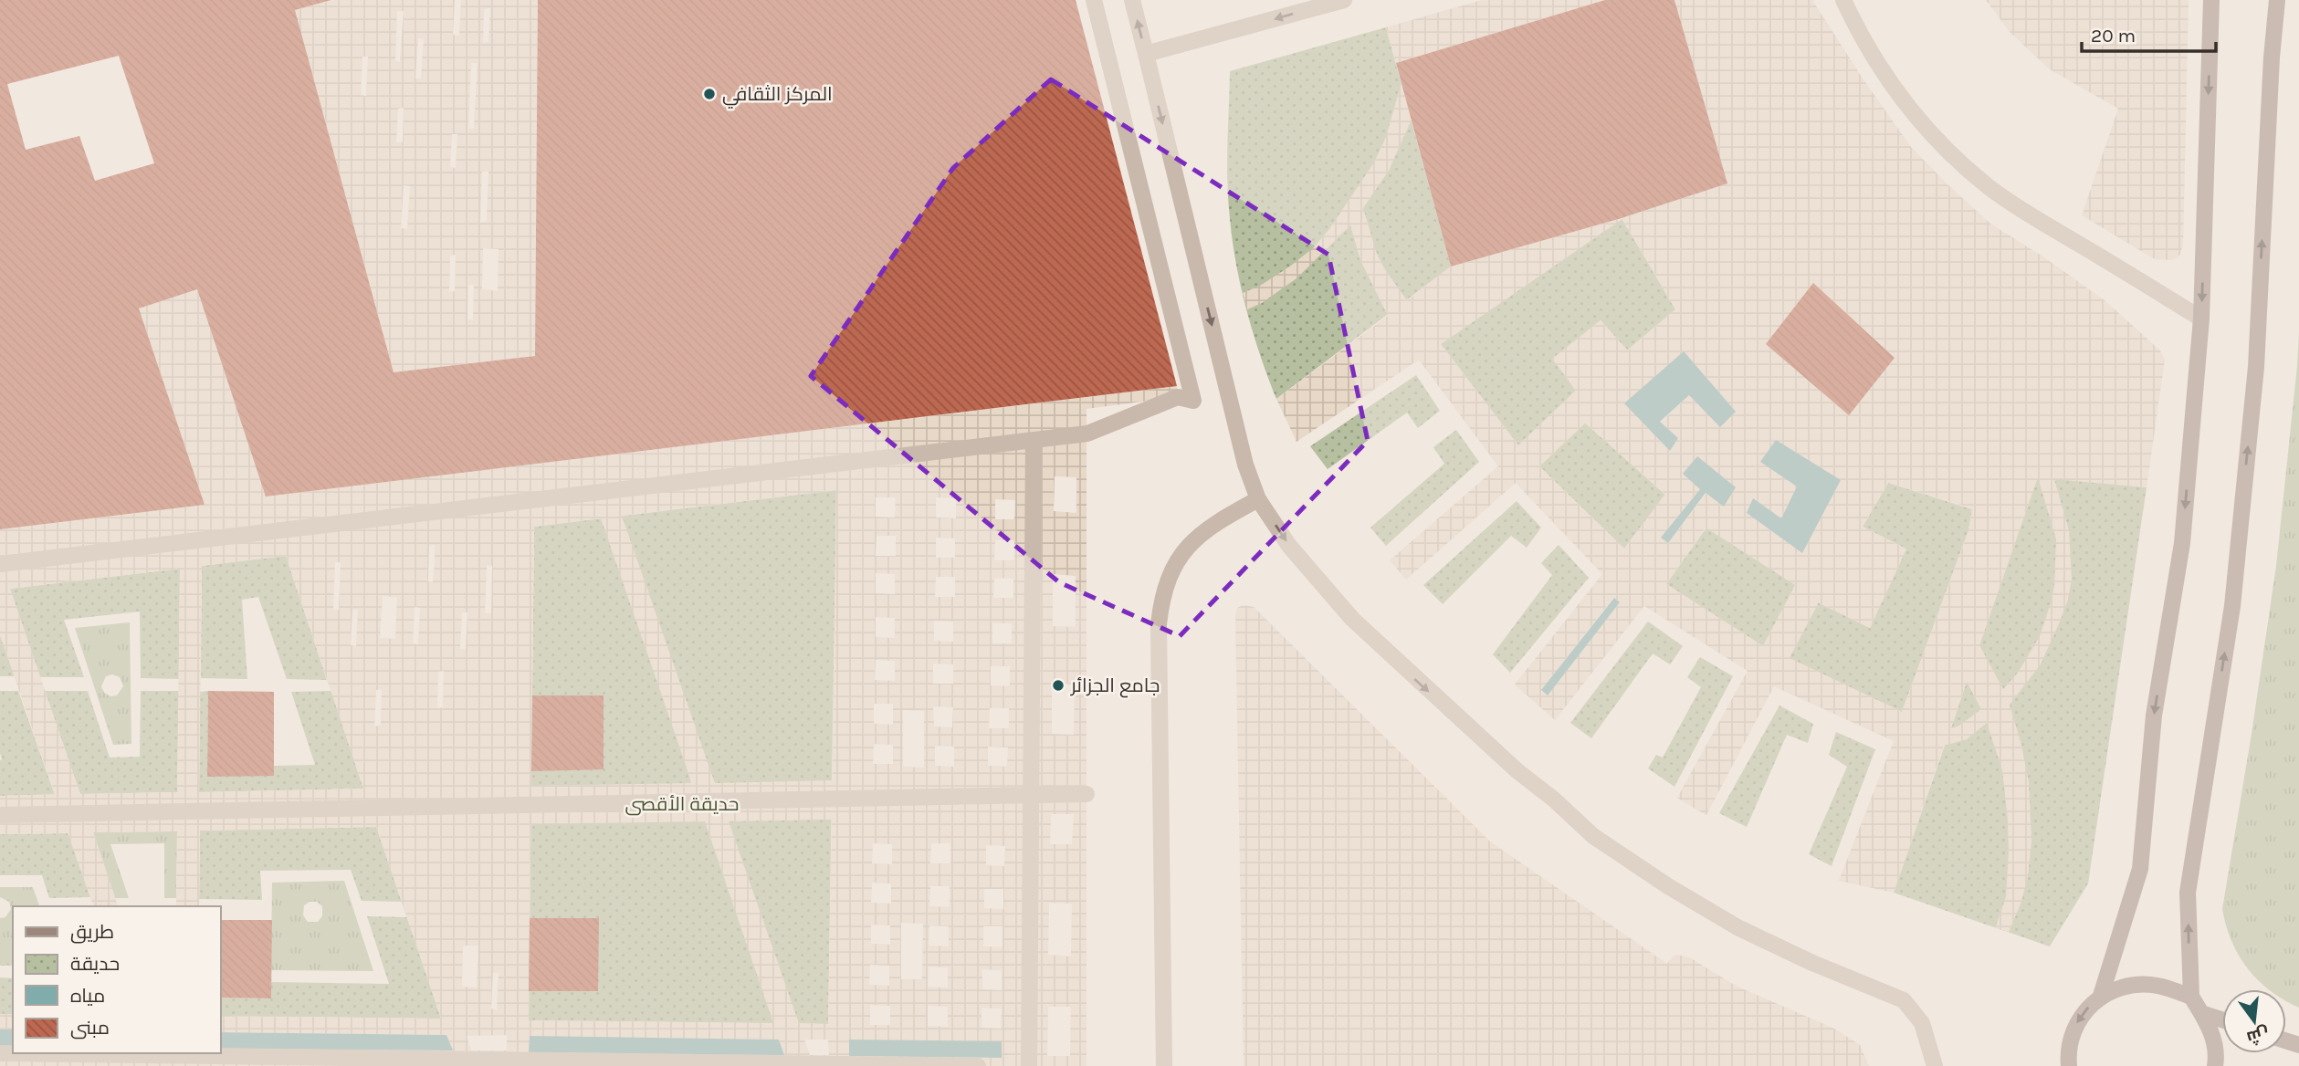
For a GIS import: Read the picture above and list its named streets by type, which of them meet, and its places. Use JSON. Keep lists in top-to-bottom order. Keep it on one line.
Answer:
{"parks":["حديقة الأقصى"],"places":["المركز الثقافي","جامع الجزائر"],"legend":["طريق","حديقة","مياه","مبنى"],"scale_bar":"20 m","north":"bottom"}
